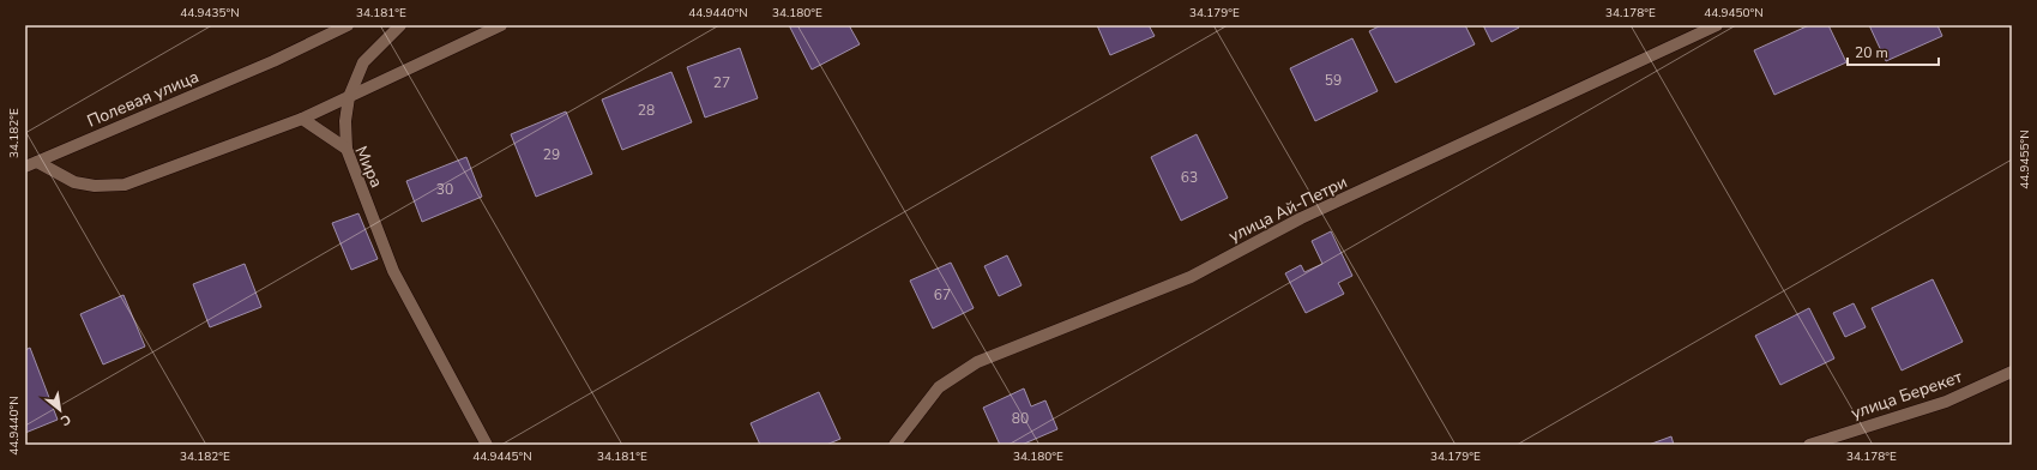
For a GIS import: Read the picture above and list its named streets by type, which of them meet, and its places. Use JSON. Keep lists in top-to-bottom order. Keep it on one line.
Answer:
{"streets":{"street":["Полевая улица","Мира","улица Ай-Петри","улица Берекет"]},"house_numbers":["59","27","28","29","63","30","67","80"],"scale_bar":"20 m","north":"bottom right","coordinates":["44.9435°N","34.181°E","44.9440°N","34.180°E","34.179°E","34.178°E","44.9450°N","34.182°E","44.9455°N","44.9445°N"]}
